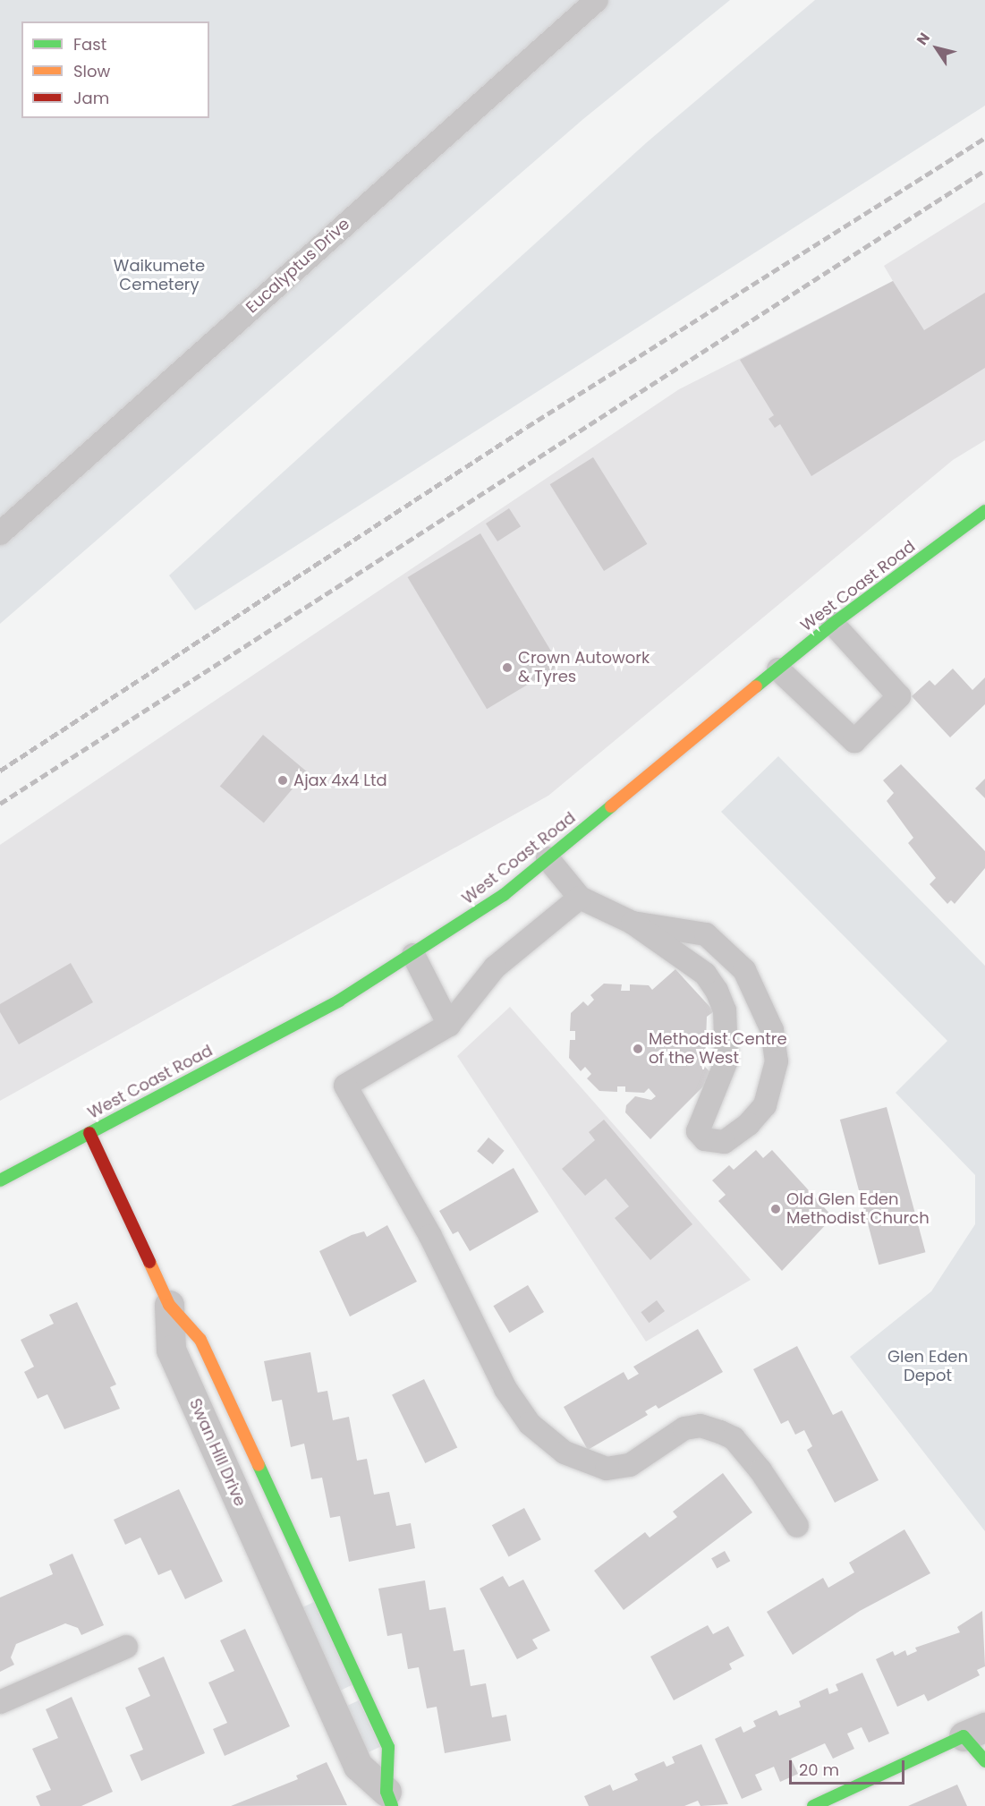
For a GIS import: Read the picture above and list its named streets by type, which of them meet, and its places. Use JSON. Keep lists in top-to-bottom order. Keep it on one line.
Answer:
{"streets":{"main road":["West Coast Road","Swan Hill Drive"],"lane":["Eucalyptus Drive"]},"crossings":[["West Coast Road","Swan Hill Drive"]],"parks":["Waikumete Cemetery","Glen Eden Depot"],"places":["Crown Autowork & Tyres","Ajax 4x4 Ltd","Methodist Centre of the West","Old Glen Eden Methodist Church"],"legend":["Fast","Slow","Jam"],"scale_bar":"20 m","north":"top left"}
